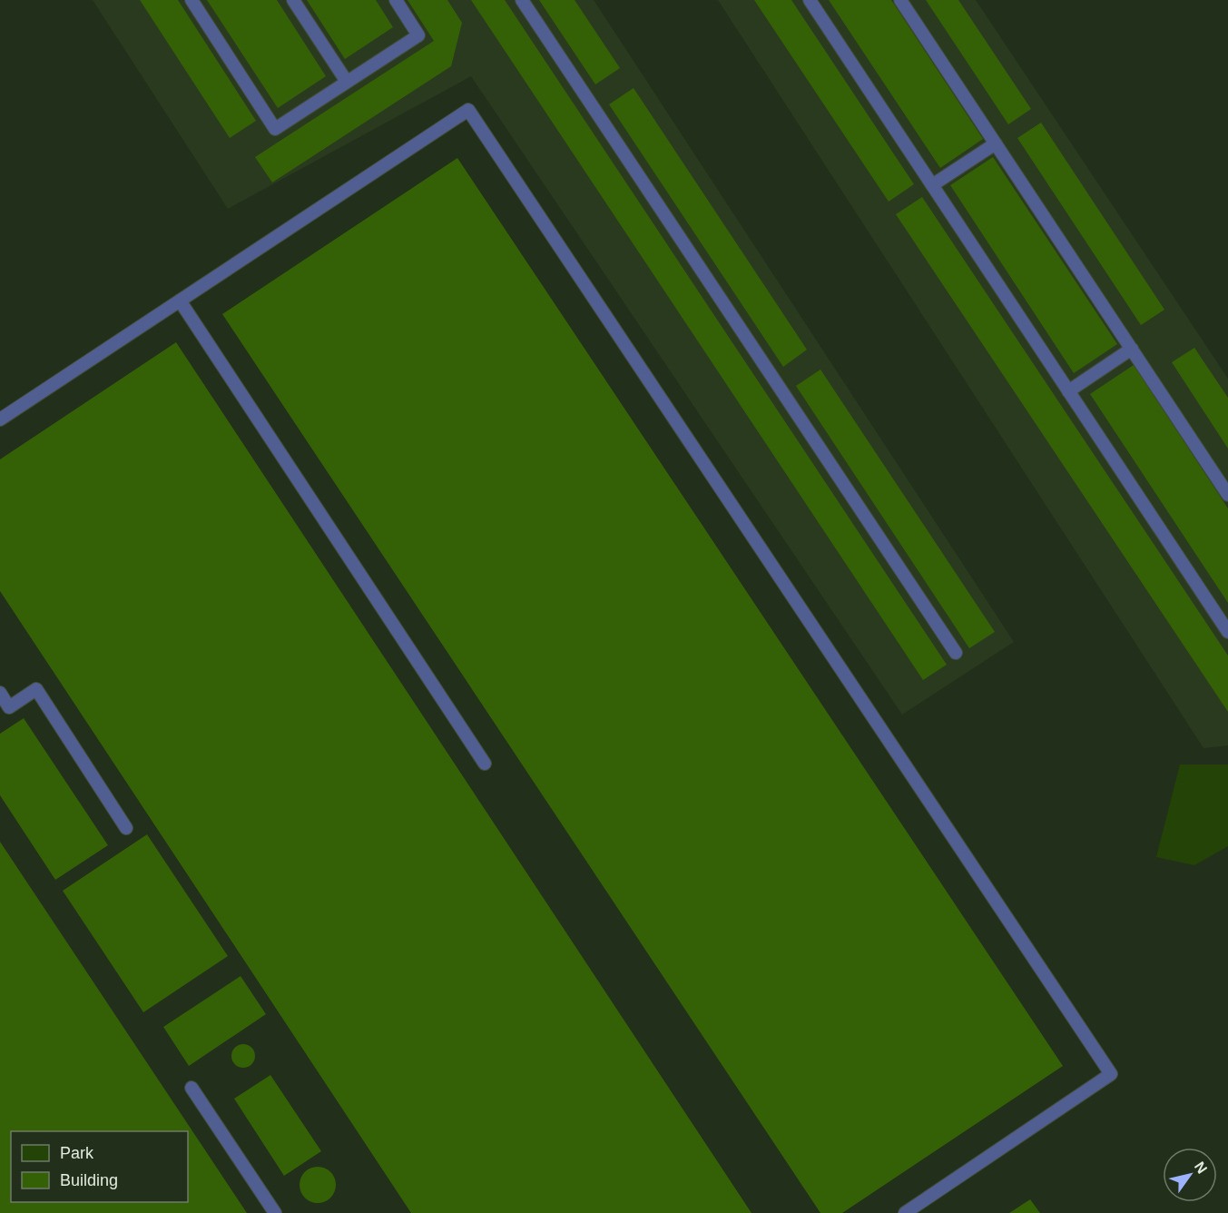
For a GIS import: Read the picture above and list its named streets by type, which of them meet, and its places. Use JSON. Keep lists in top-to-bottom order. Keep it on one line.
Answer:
{"legend":["Park","Building"],"north":"top right"}
